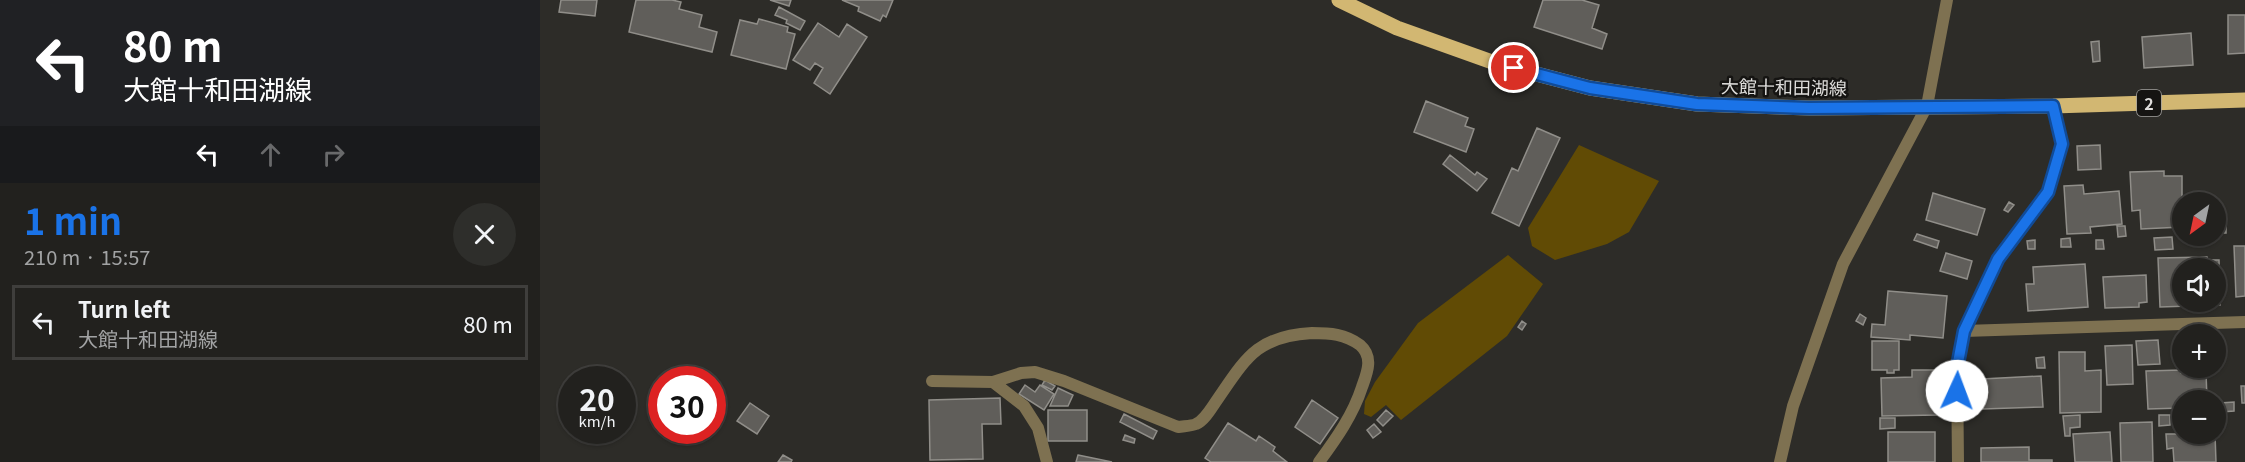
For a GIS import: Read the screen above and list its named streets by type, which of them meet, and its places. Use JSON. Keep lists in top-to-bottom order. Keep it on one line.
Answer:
{"streets":{"main road":["大館十和田湖線","2"]},"north":"bottom left","page":{"turn":["80 m","大館十和田湖線"],"heading":["1 min","210 m · 15:57"],"map_buttons":["+","−"],"list":[{"name":"Turn left","note":"大館十和田湖線","value":"80 m"}],"speed":"20 km/h","limit":"30"}}
